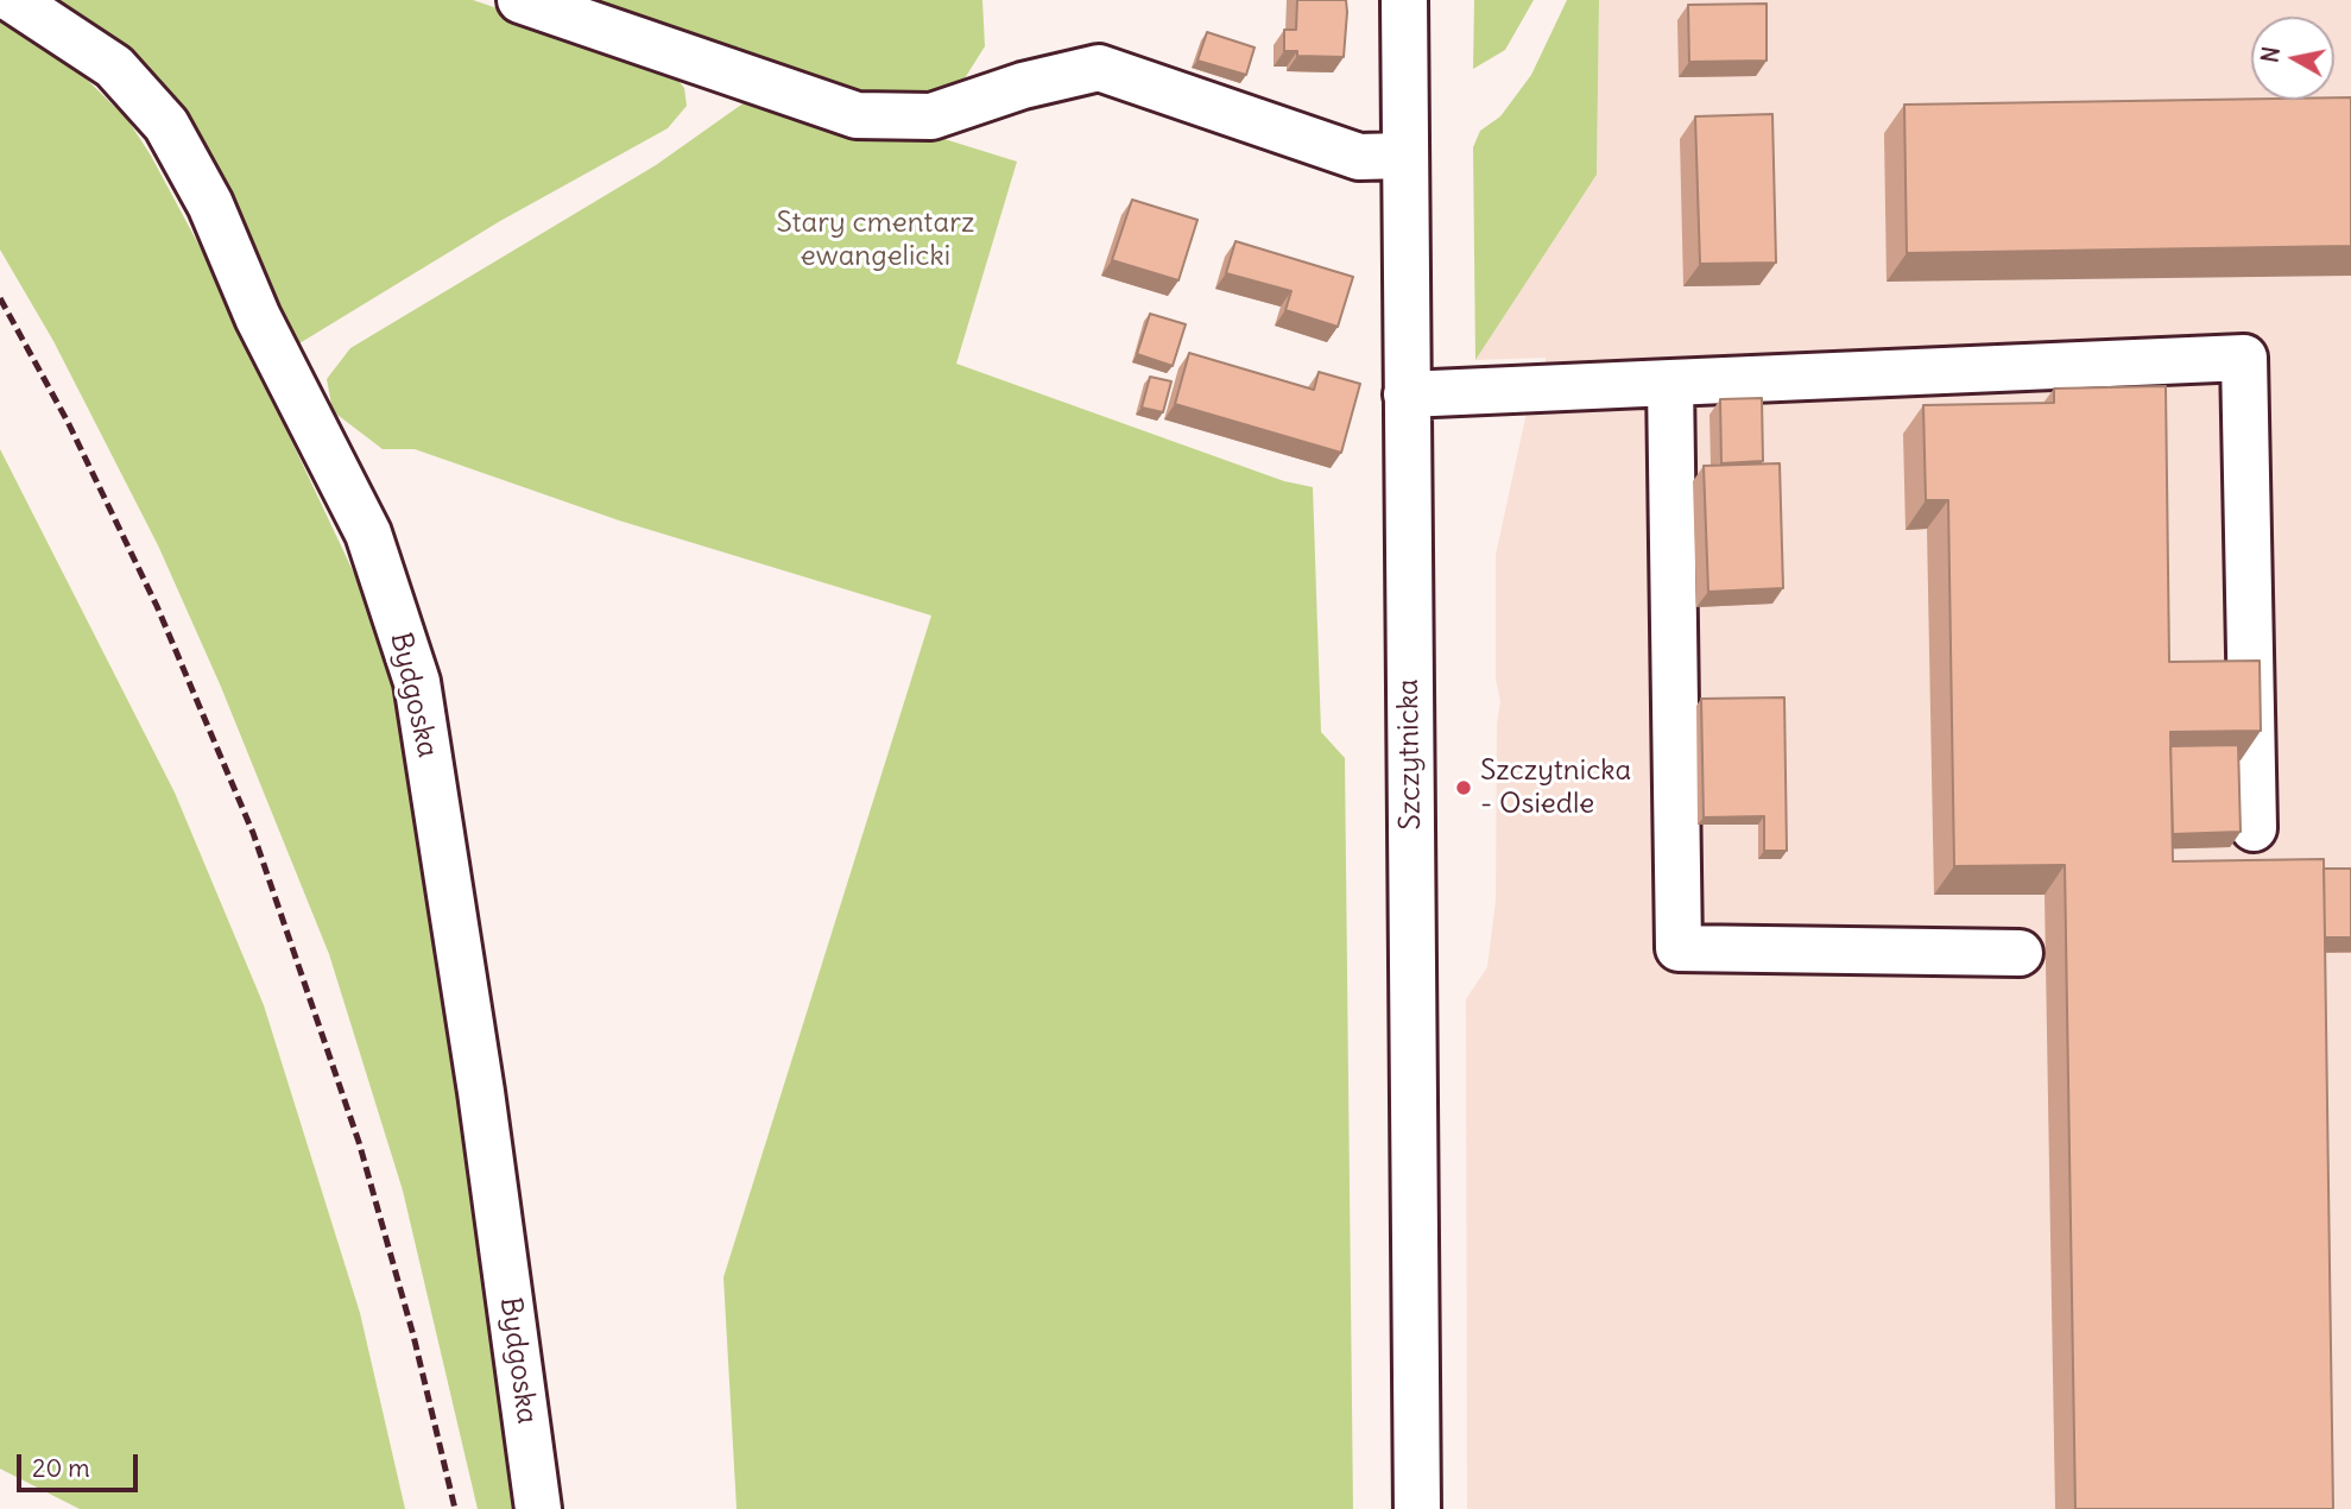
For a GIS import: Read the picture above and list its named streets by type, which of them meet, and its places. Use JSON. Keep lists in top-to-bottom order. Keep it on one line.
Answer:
{"streets":{"street":["Bydgoska","Szczytnicka"]},"parks":["Stary cmentarz ewangelicki"],"places":["Szczytnicka - Osiedle"],"scale_bar":"20 m","north":"left"}
